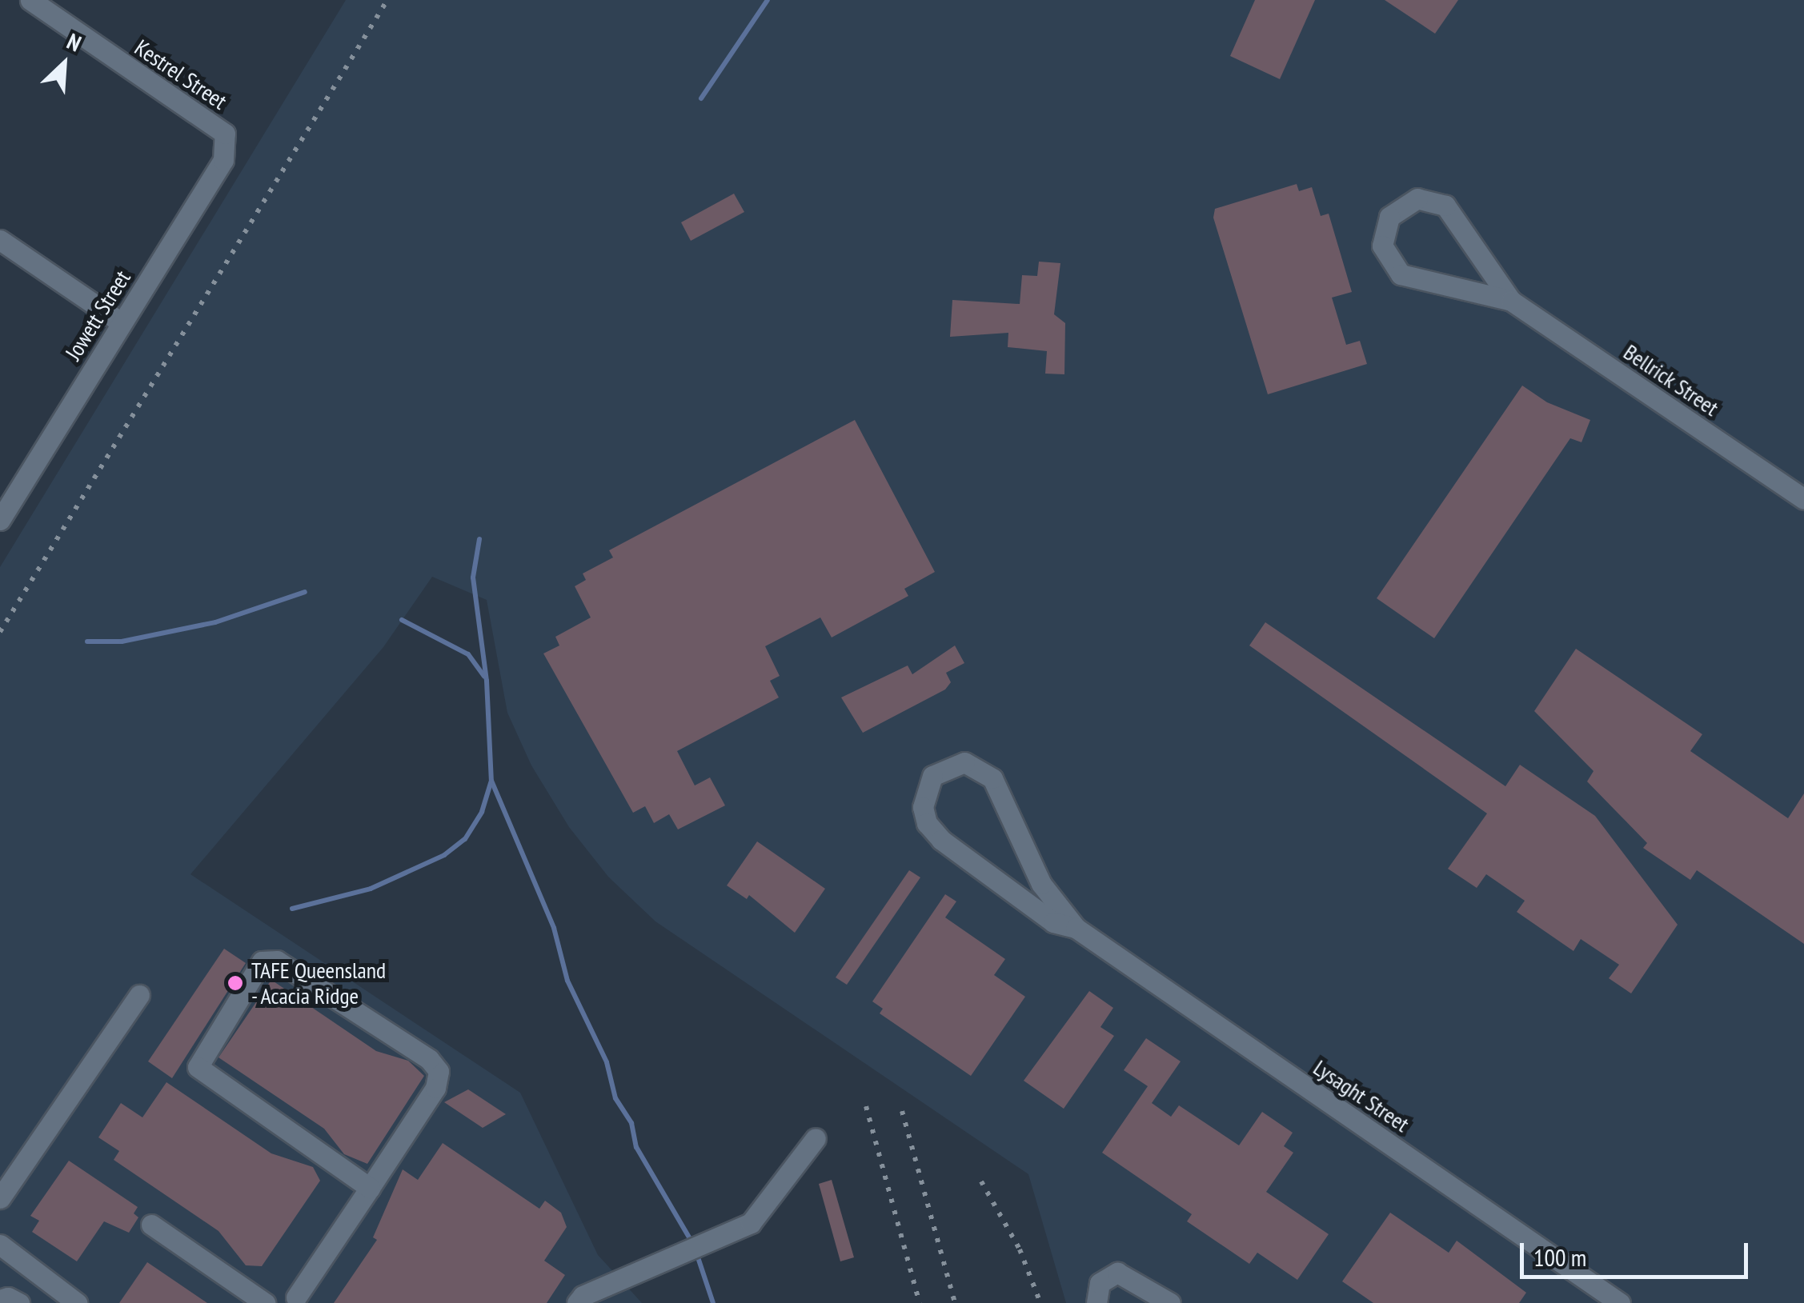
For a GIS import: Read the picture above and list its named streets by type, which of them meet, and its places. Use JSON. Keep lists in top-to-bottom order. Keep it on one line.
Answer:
{"streets":{"street":["Kestrel Street","Jowett Street","Bellrick Street","Lysaght Street"]},"crossings":[["Kestrel Street","Jowett Street"]],"places":["TAFE Queensland - Acacia Ridge"],"scale_bar":"100 m","north":"top right"}
